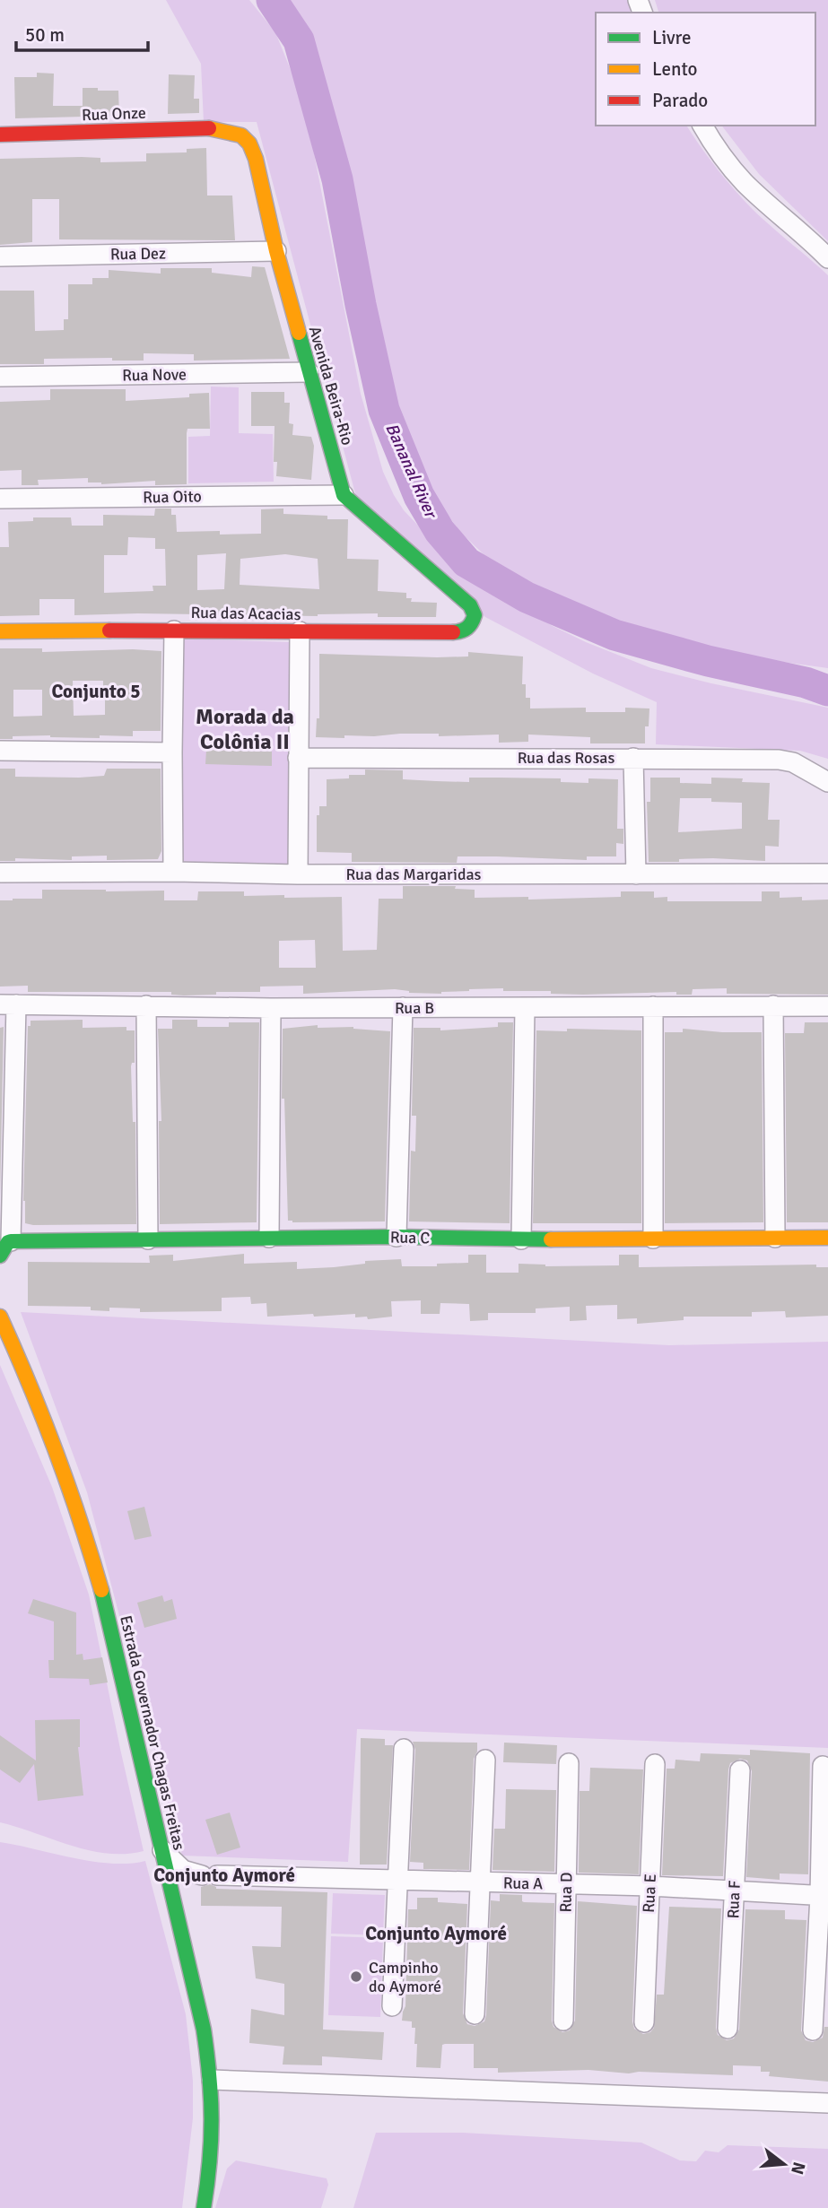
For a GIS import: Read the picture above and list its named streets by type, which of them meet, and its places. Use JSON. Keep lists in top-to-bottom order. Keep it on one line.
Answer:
{"streets":{"street":["Rua Onze","Rua Dez","Rua Nove","Avenida Beira-Rio","Rua Oito","Rua das Acacias","Rua das Rosas","Rua das Margaridas","Rua B","Rua C","Estrada Governador Chagas Freitas","Rua A","Rua D","Rua E","Rua F"]},"crossings":[["Rua Onze","Avenida Beira-Rio"],["Rua Dez","Avenida Beira-Rio"],["Rua Nove","Avenida Beira-Rio"],["Avenida Beira-Rio","Rua Oito"],["Avenida Beira-Rio","Rua das Acacias"],["Rua Oito","Rua das Acacias"],["Rua A","Rua D"],["Rua A","Rua E"],["Rua A","Rua F"]],"districts":["Conjunto 5","Morada da Colônia II","Conjunto Aymoré","Conjunto Aymoré"],"water":["Bananal River"],"places":["Campinho do Aymoré"],"legend":["Livre","Lento","Parado"],"scale_bar":"50 m","north":"right"}
